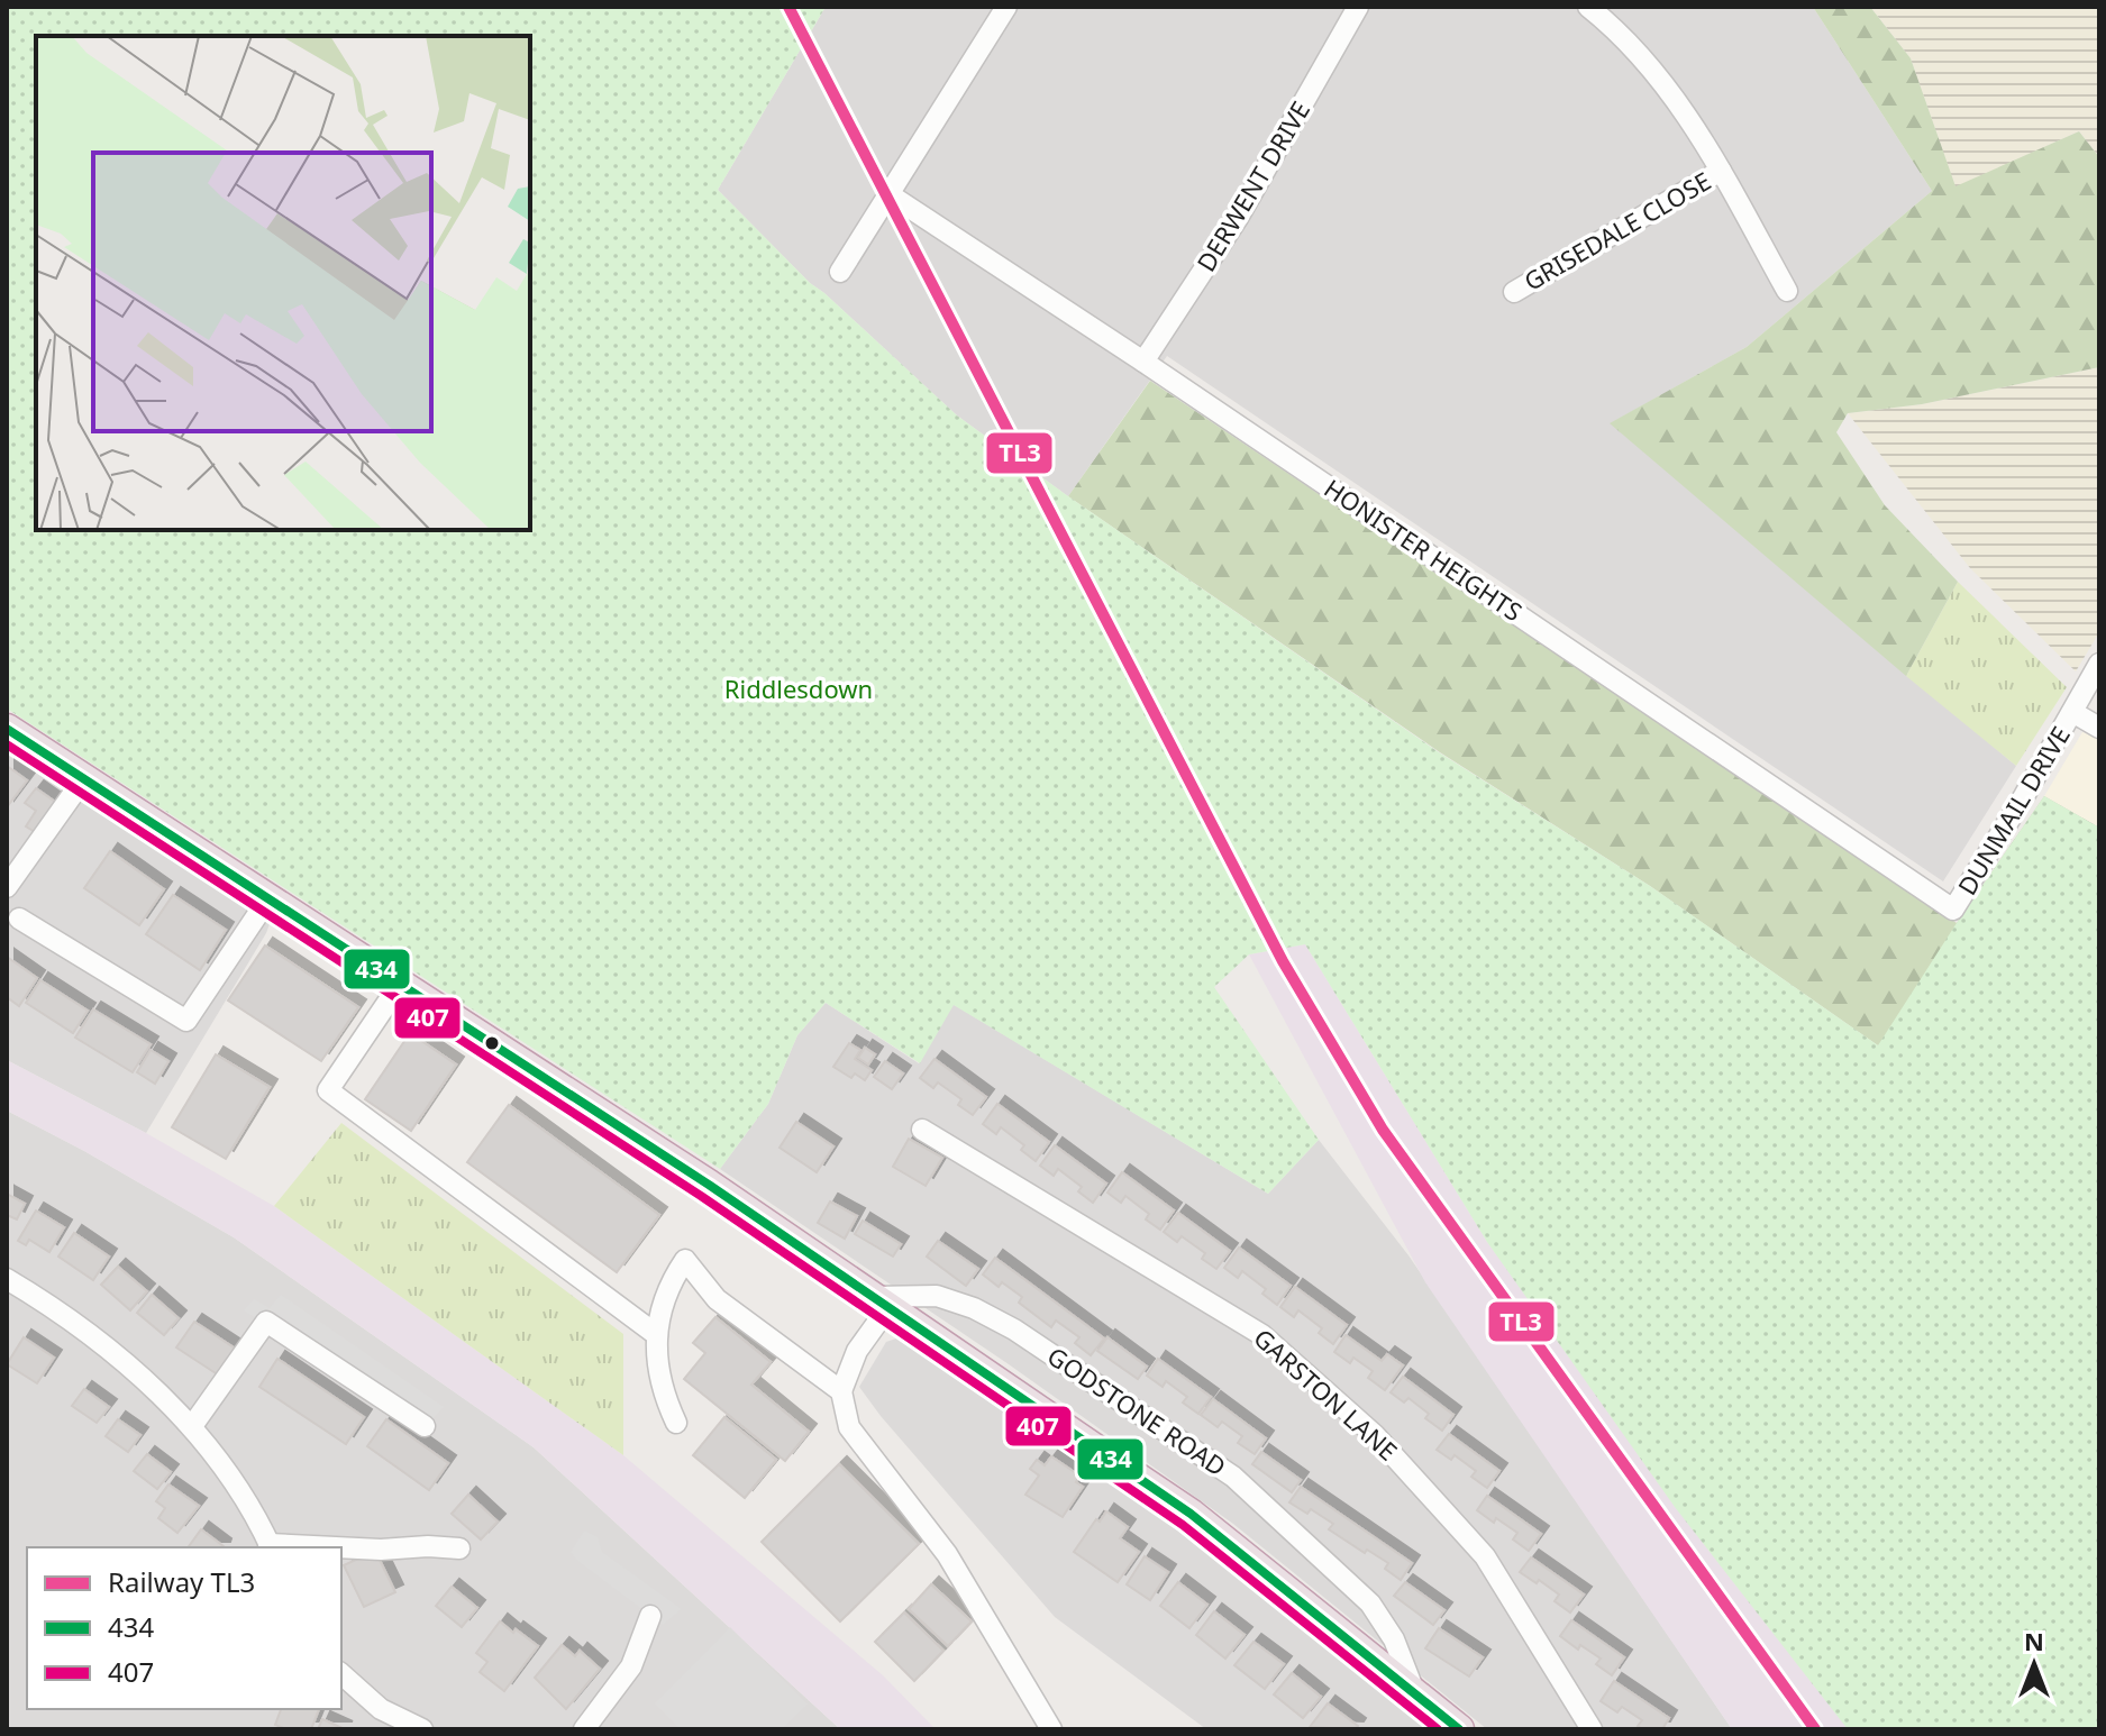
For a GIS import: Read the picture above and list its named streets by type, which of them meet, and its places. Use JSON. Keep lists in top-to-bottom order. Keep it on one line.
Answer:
{"streets":{"highway":["GODSTONE ROAD"],"street":["DERWENT DRIVE","GRISEDALE CLOSE","HONISTER HEIGHTS","DUNMAIL DRIVE","GARSTON LANE"]},"crossings":[["DERWENT DRIVE","HONISTER HEIGHTS"],["HONISTER HEIGHTS","DUNMAIL DRIVE"]],"parks":["Riddlesdown"],"lines":["rail line TL3","transit line 434","transit line 407"],"legend":["Railway TL3","434","407"],"north":"top"}
